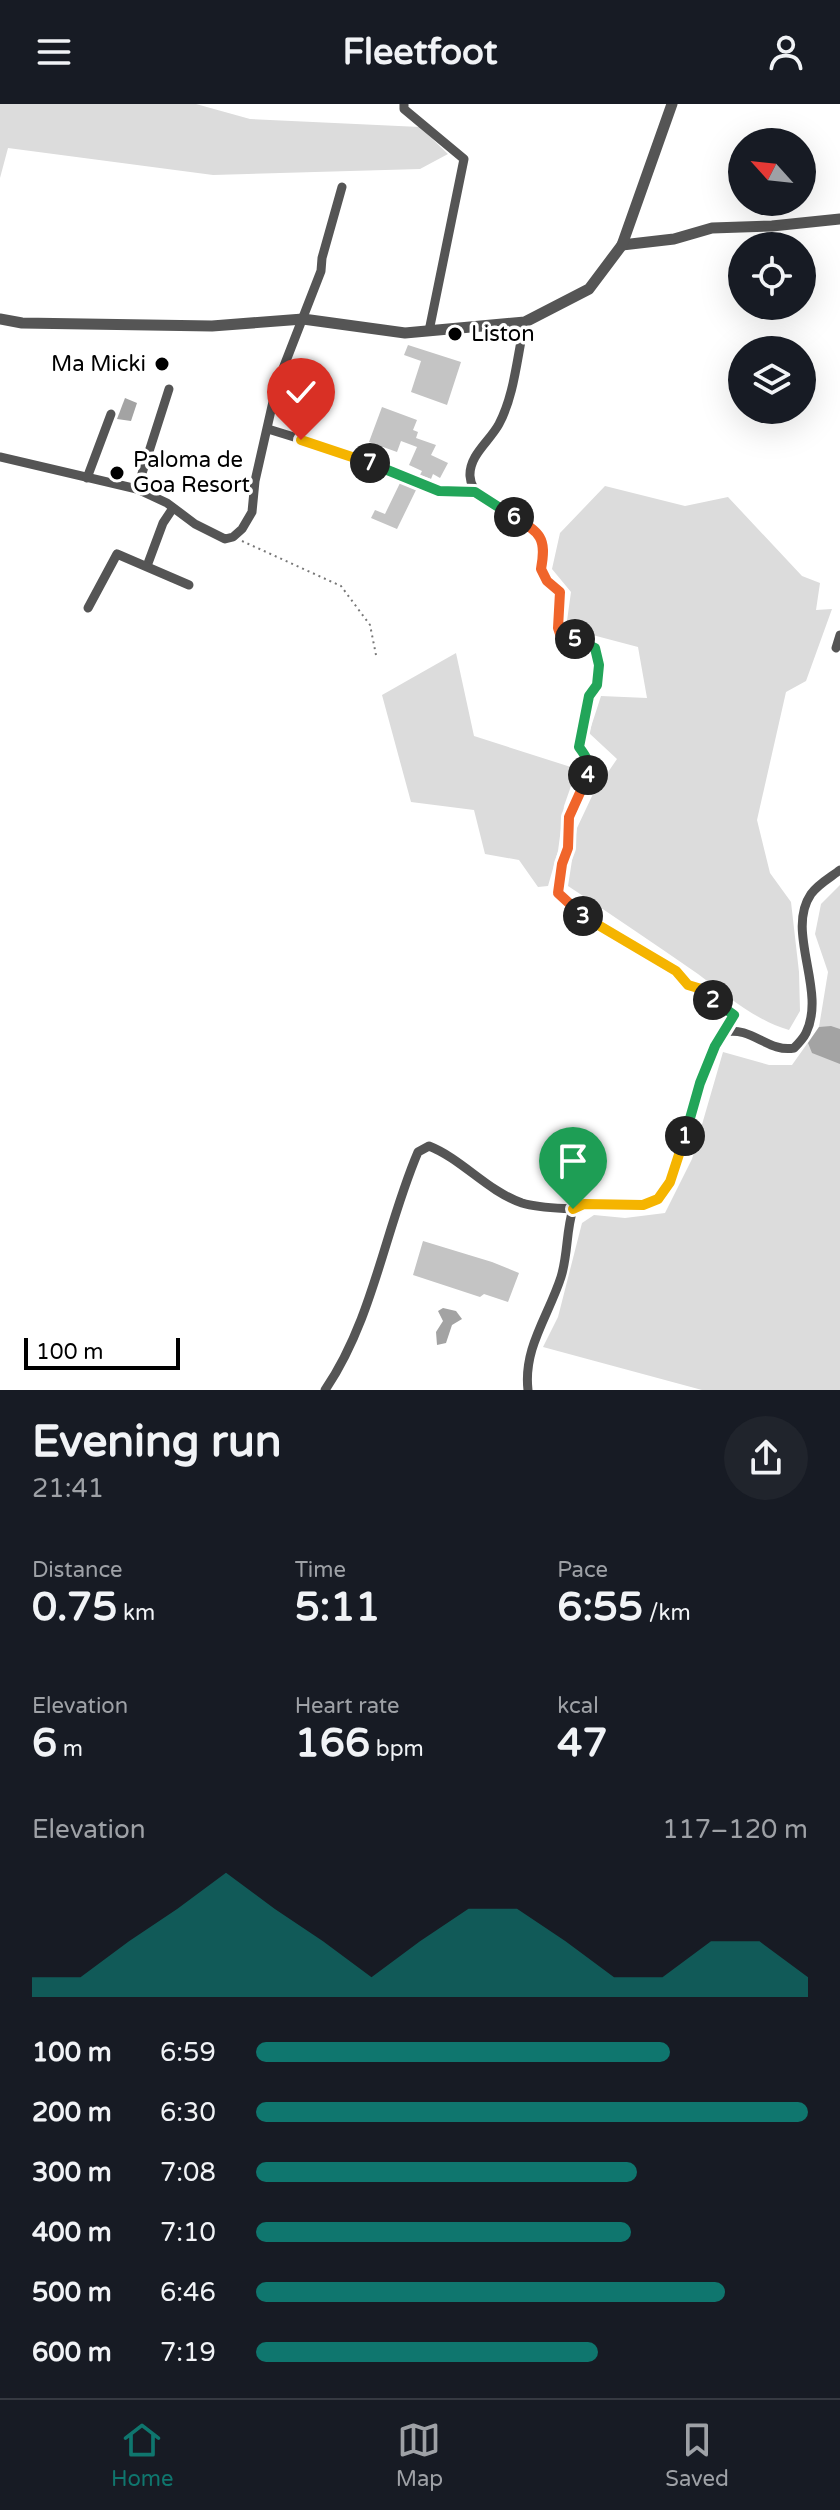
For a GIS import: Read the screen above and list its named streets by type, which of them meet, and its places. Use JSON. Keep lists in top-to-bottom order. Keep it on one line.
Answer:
{"places":["Liston","Ma Micki","Paloma de Goa Resort"],"scale_bar":"100 m","north":"top left","page":{"header":"Fleetfoot","pins":["7","6","5","4","3","2","1"],"scale":"100 m","heading":["Evening run","21:41"],"stats":[["Distance","0.75 km"],["Time","5:11"],["Pace","6:55 /km"],["Elevation","6 m"],["Heart rate","166 bpm"],["kcal","47"]],"chart":["Elevation","117–120 m"],"list":[{"name":"100 m","note":"6:59"},{"name":"200 m","note":"6:30"},{"name":"300 m","note":"7:08"},{"name":"400 m","note":"7:10"},{"name":"500 m","note":"6:46"},{"name":"600 m","note":"7:19"}],"tabs":["Home","Map","Saved"]}}
